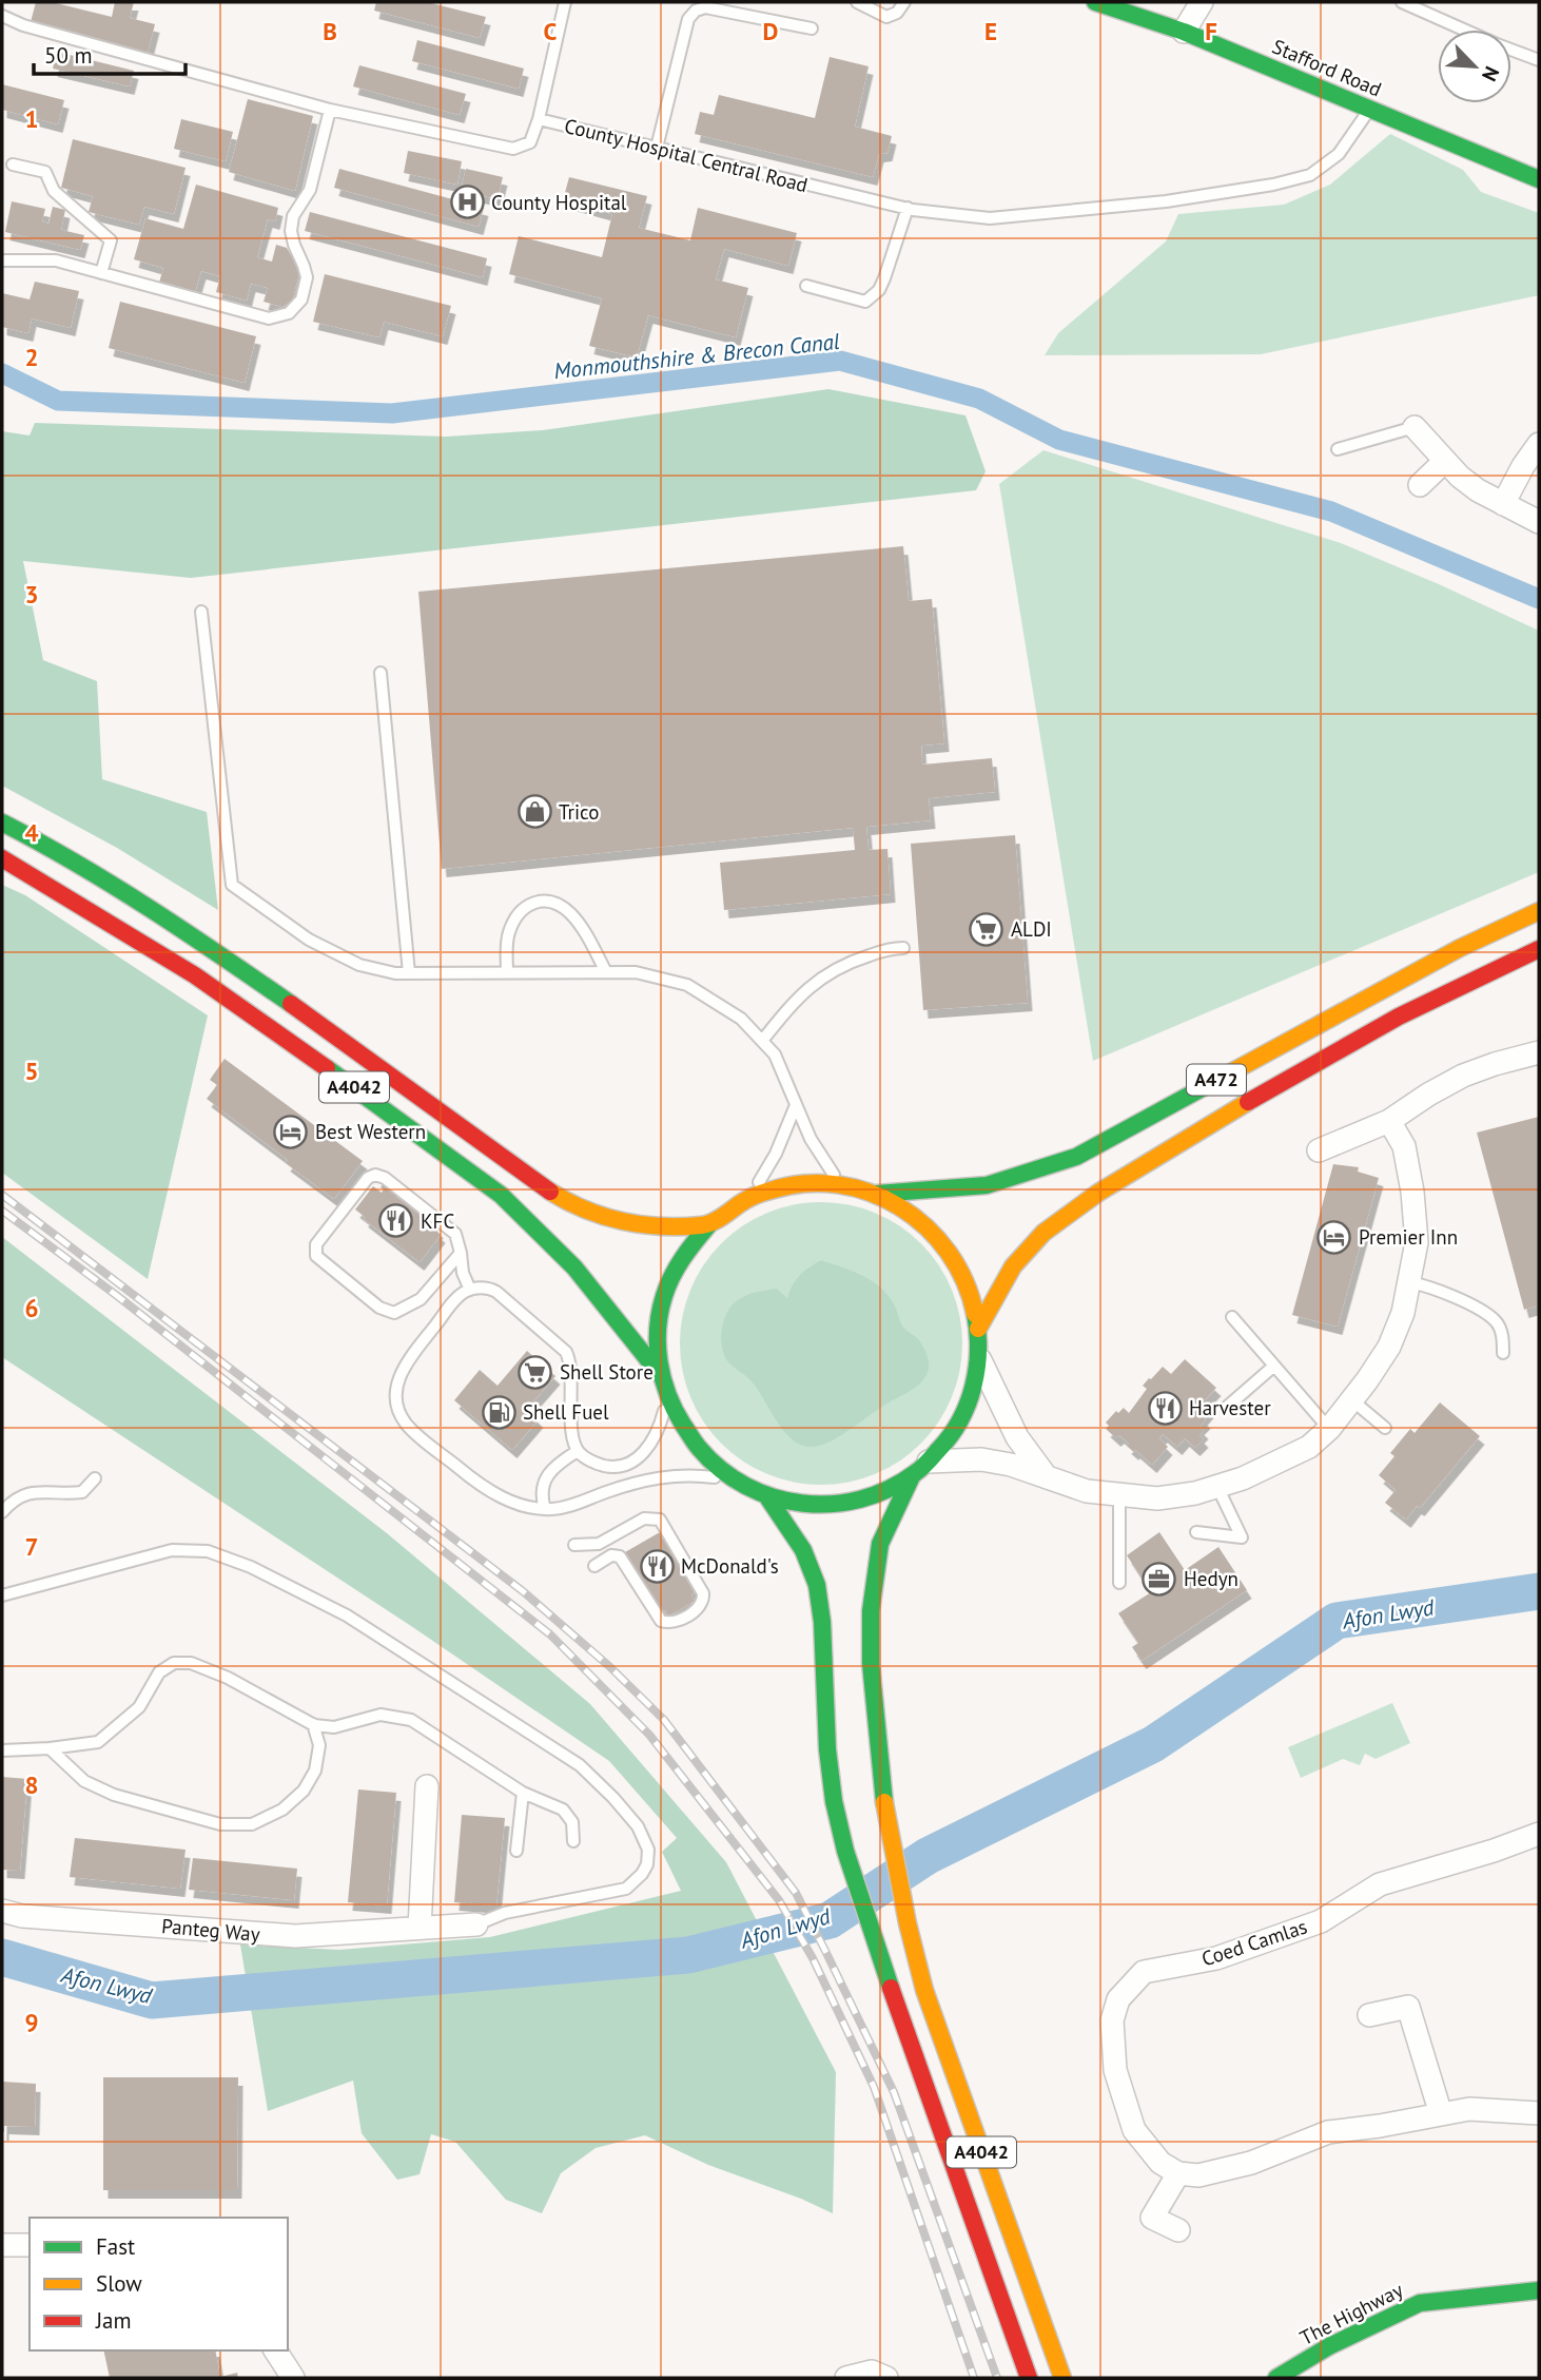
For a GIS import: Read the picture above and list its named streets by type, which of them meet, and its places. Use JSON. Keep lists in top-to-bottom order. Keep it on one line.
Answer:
{"streets":{"main road":["Stafford Road","A472","A4042","The Highway"],"street":["Panteg Way","Coed Camlas"],"lane":["County Hospital Central Road"]},"crossings":[["Stafford Road","County Hospital Central Road"]],"water":["Monmouthshire & Brecon Canal","Afon Lwyd"],"places":{"hospital":["County Hospital"],"shop":["Trico"],"supermarket":["ALDI","Shell Store"],"hotel":["Best Western","Premier Inn"],"restaurant":["KFC","Harvester","McDonald's"],"fuel station":["Shell Fuel"],"office":["Hedyn"]},"legend":["Fast","Slow","Jam"],"scale_bar":"50 m","north":"bottom right","grid":{"columns":["B","C","D","E","F"],"rows":["1","2","3","4","5","6","7","8","9"]}}
